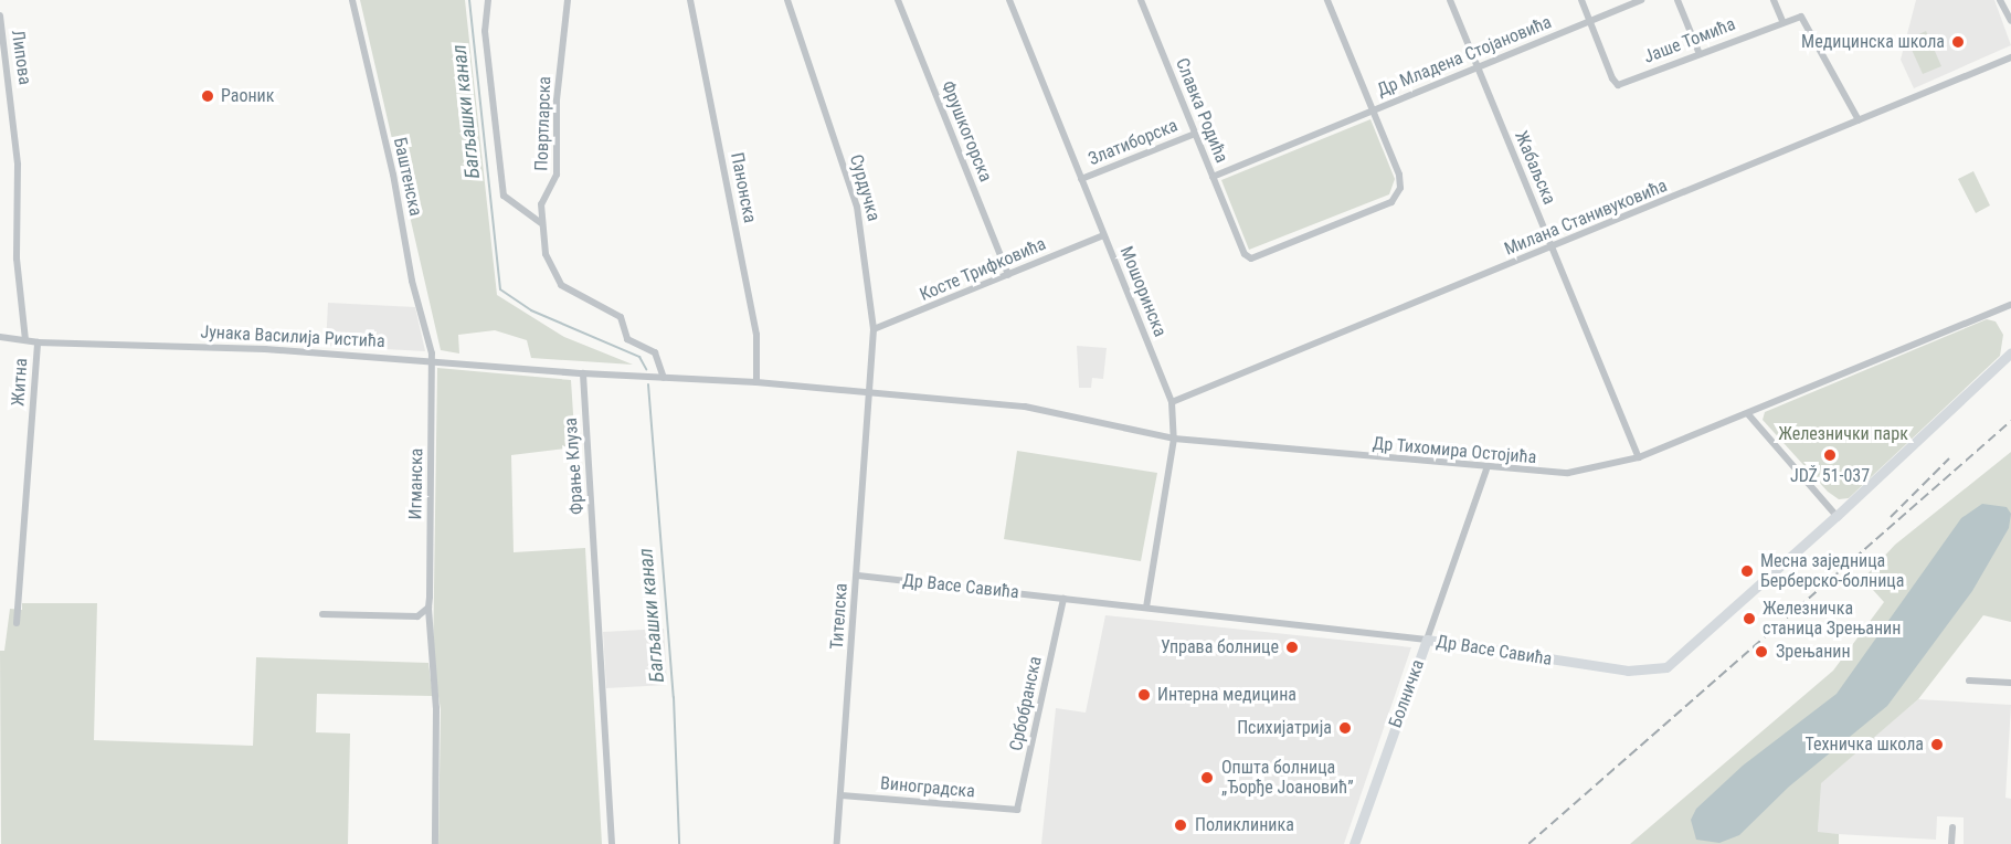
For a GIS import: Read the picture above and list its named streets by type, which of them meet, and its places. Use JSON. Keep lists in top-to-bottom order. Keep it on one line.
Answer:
{"streets":{"street":["Јаше Томића","Др Младена Стојановића","Липова","Славка Родића","Повртларска","Фрушкогорска","Златиборска","Жабаљска","Баштенска","Панонска","Сурдучка","Милана Станивуковића","Косте Трифковића","Мошоринска","Јунака Василија Ристића","Житна","Др Тихомира Остојића","Фрање Клуза","Игманска","Др Васе Савића","Тителска","Болничка","Србобранска","Виноградска"]},"crossings":[["Јаше Томића","Др Младена Стојановића"],["Др Младена Стојановића","Славка Родића"],["Др Младена Стојановића","Жабаљска"],["Липова","Јунака Василија Ристића"],["Славка Родића","Златиборска"],["Фрушкогорска","Косте Трифковића"],["Златиборска","Мошоринска"],["Жабаљска","Милана Станивуковића"],["Жабаљска","Др Тихомира Остојића"],["Баштенска","Јунака Василија Ристића"],["Баштенска","Игманска"],["Сурдучка","Косте Трифковића"],["Сурдучка","Др Тихомира Остојића"],["Сурдучка","Тителска"],["Милана Станивуковића","Мошоринска"],["Косте Трифковића","Мошоринска"],["Мошоринска","Др Тихомира Остојића"],["Мошоринска","Др Васе Савића"],["Јунака Василија Ристића","Житна"],["Јунака Василија Ристића","Фрање Клуза"],["Јунака Василија Ристића","Игманска"],["Др Тихомира Остојића","Тителска"],["Др Тихомира Остојића","Болничка"],["Др Васе Савића","Тителска"],["Др Васе Савића","Болничка"],["Др Васе Савића","Србобранска"],["Тителска","Виноградска"],["Србобранска","Виноградска"]],"water":["Багљашки канал"],"parks":["Железнички парк"],"places":["Медицинска школа","Раоник","JDŽ 51-037","Месна заједница Берберско-болница","Железничка станица Зрењанин","Управа болнице","Зрењанин","Интерна медицина","Психијатрија","Техничка школа","Општа болница „Ђорђе Јоановић”","Поликлиника"]}
